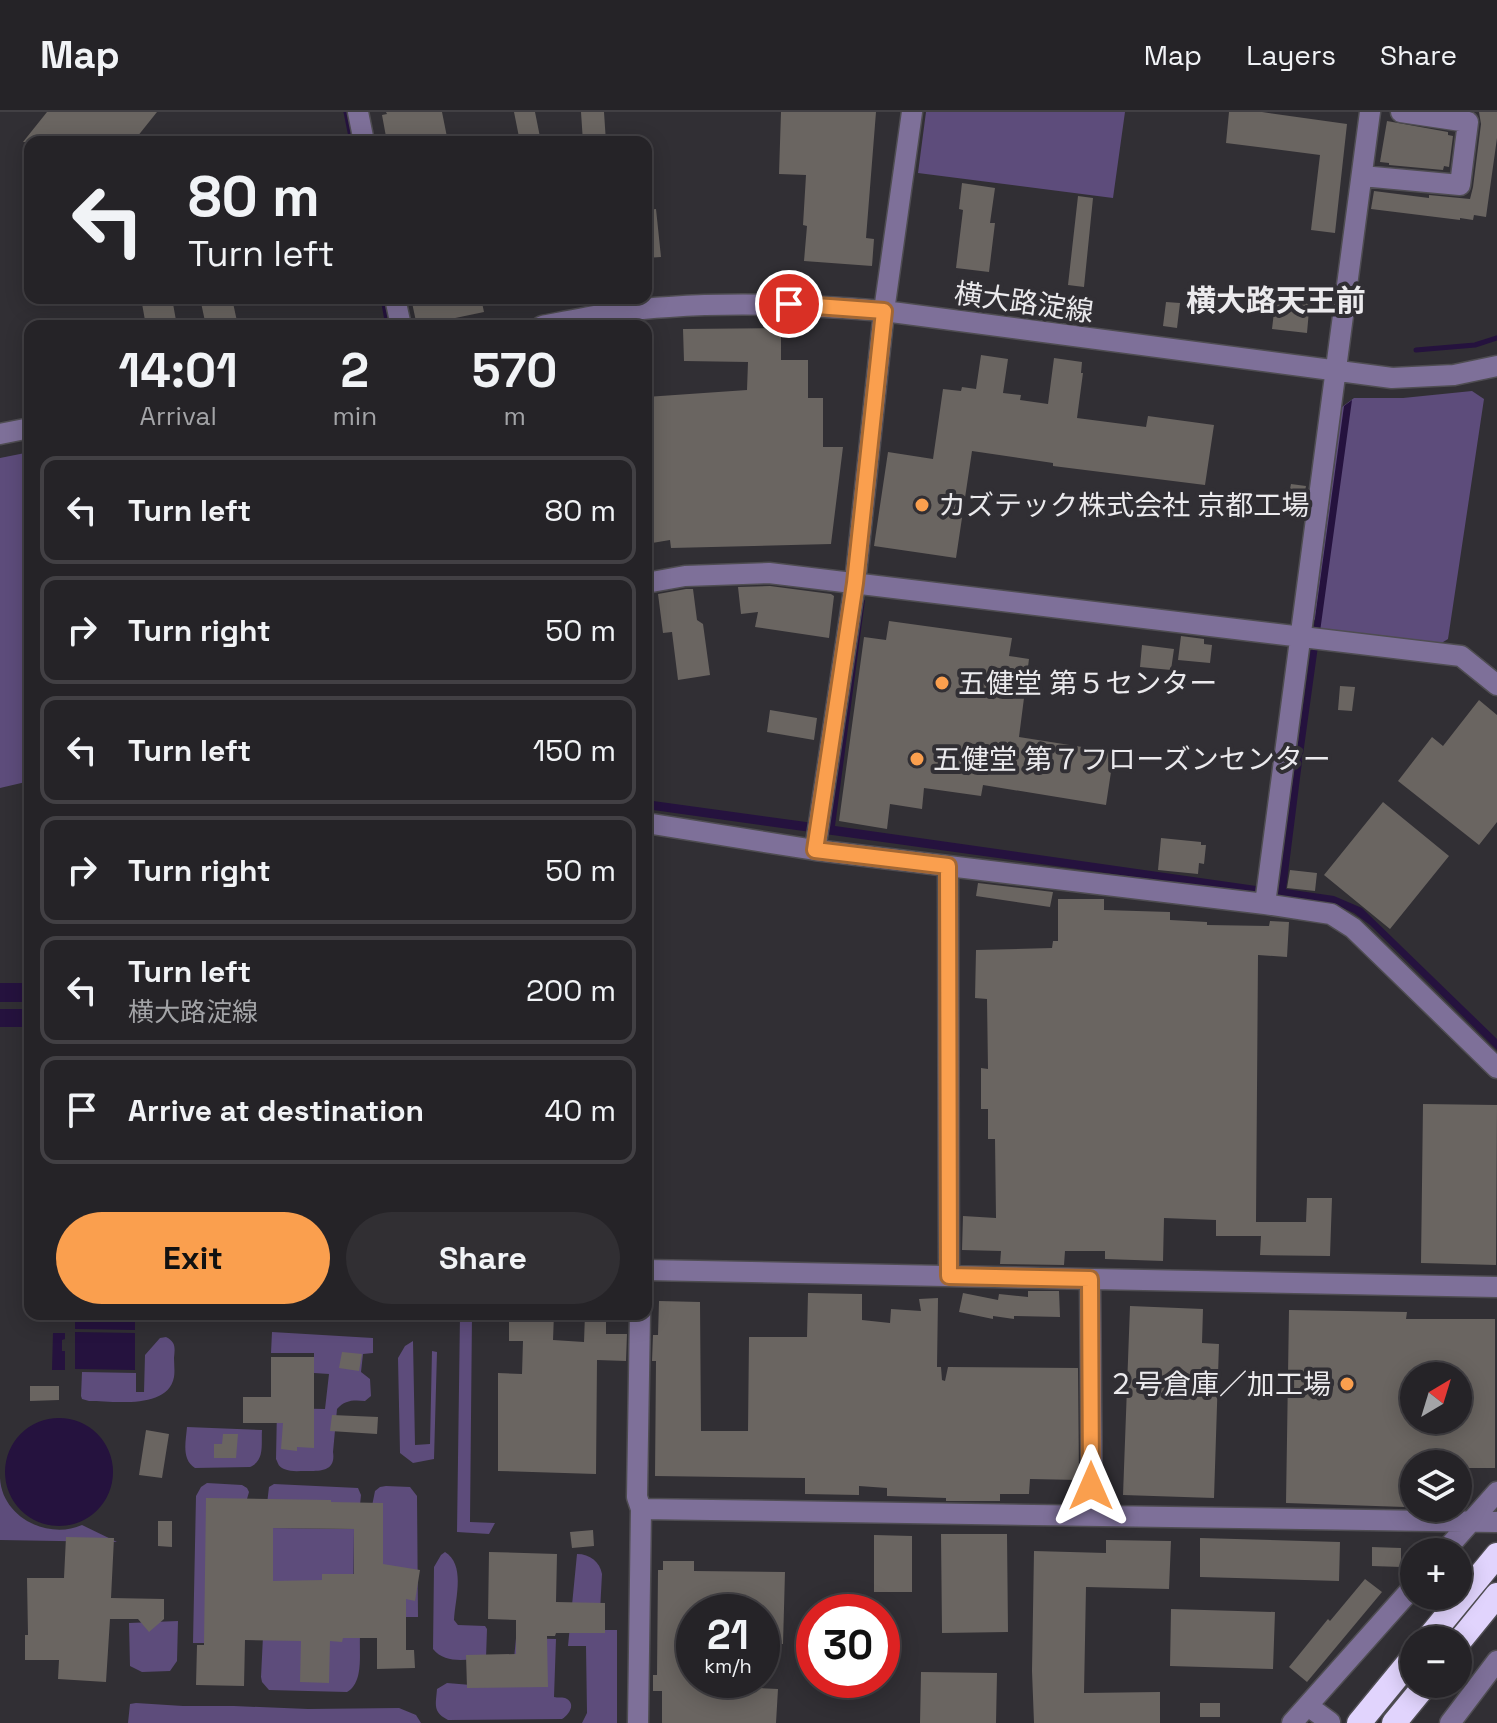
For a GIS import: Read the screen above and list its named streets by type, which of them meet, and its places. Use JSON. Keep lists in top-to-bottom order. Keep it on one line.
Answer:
{"streets":{"street":["横大路淀線"]},"districts":["横大路天王前"],"places":["カズテック株式会社 京都工場","五健堂 第５センター","五健堂 第７フローズンセンター","２号倉庫／加工場"],"north":"top right","page":{"header":"Map","nav":["Map","Layers","Share"],"turn":["80 m","Turn left"],"eta":["14:01","Arrival","2","min","570","m"],"list":[{"name":"Turn left","value":"80 m"},{"name":"Turn right","value":"50 m"},{"name":"Turn left","value":"150 m"},{"name":"Turn right","value":"50 m"},{"name":"Turn left","note":"横大路淀線","value":"200 m"},{"name":"Arrive at destination","value":"40 m"}],"buttons":["Exit","Share"],"map_buttons":["+","−"],"speed":"21 km/h","limit":"30"}}
